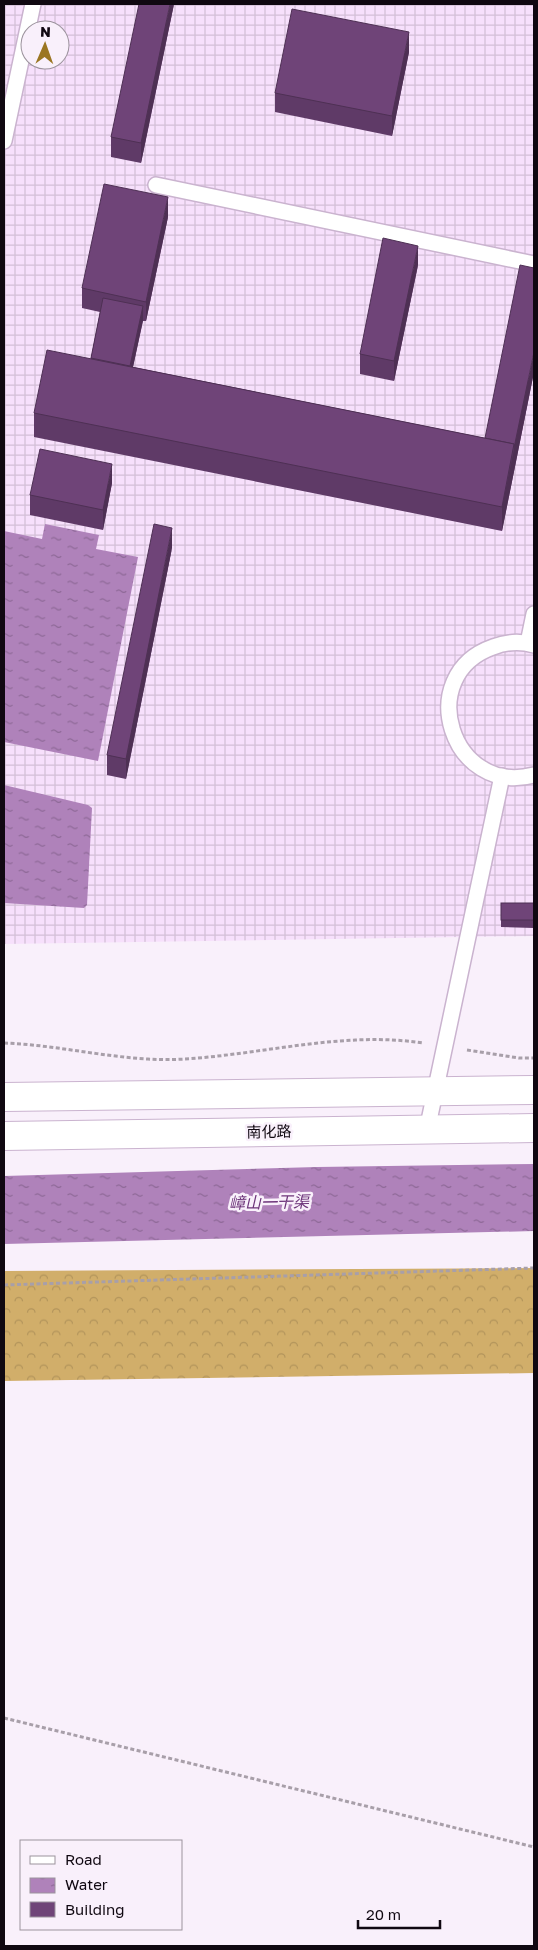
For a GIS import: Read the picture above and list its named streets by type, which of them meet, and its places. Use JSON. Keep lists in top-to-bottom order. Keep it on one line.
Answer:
{"streets":{"main road":["南化路"]},"water":["嶂山一干渠"],"legend":["Road","Water","Building"],"scale_bar":"20 m","north":"top"}
